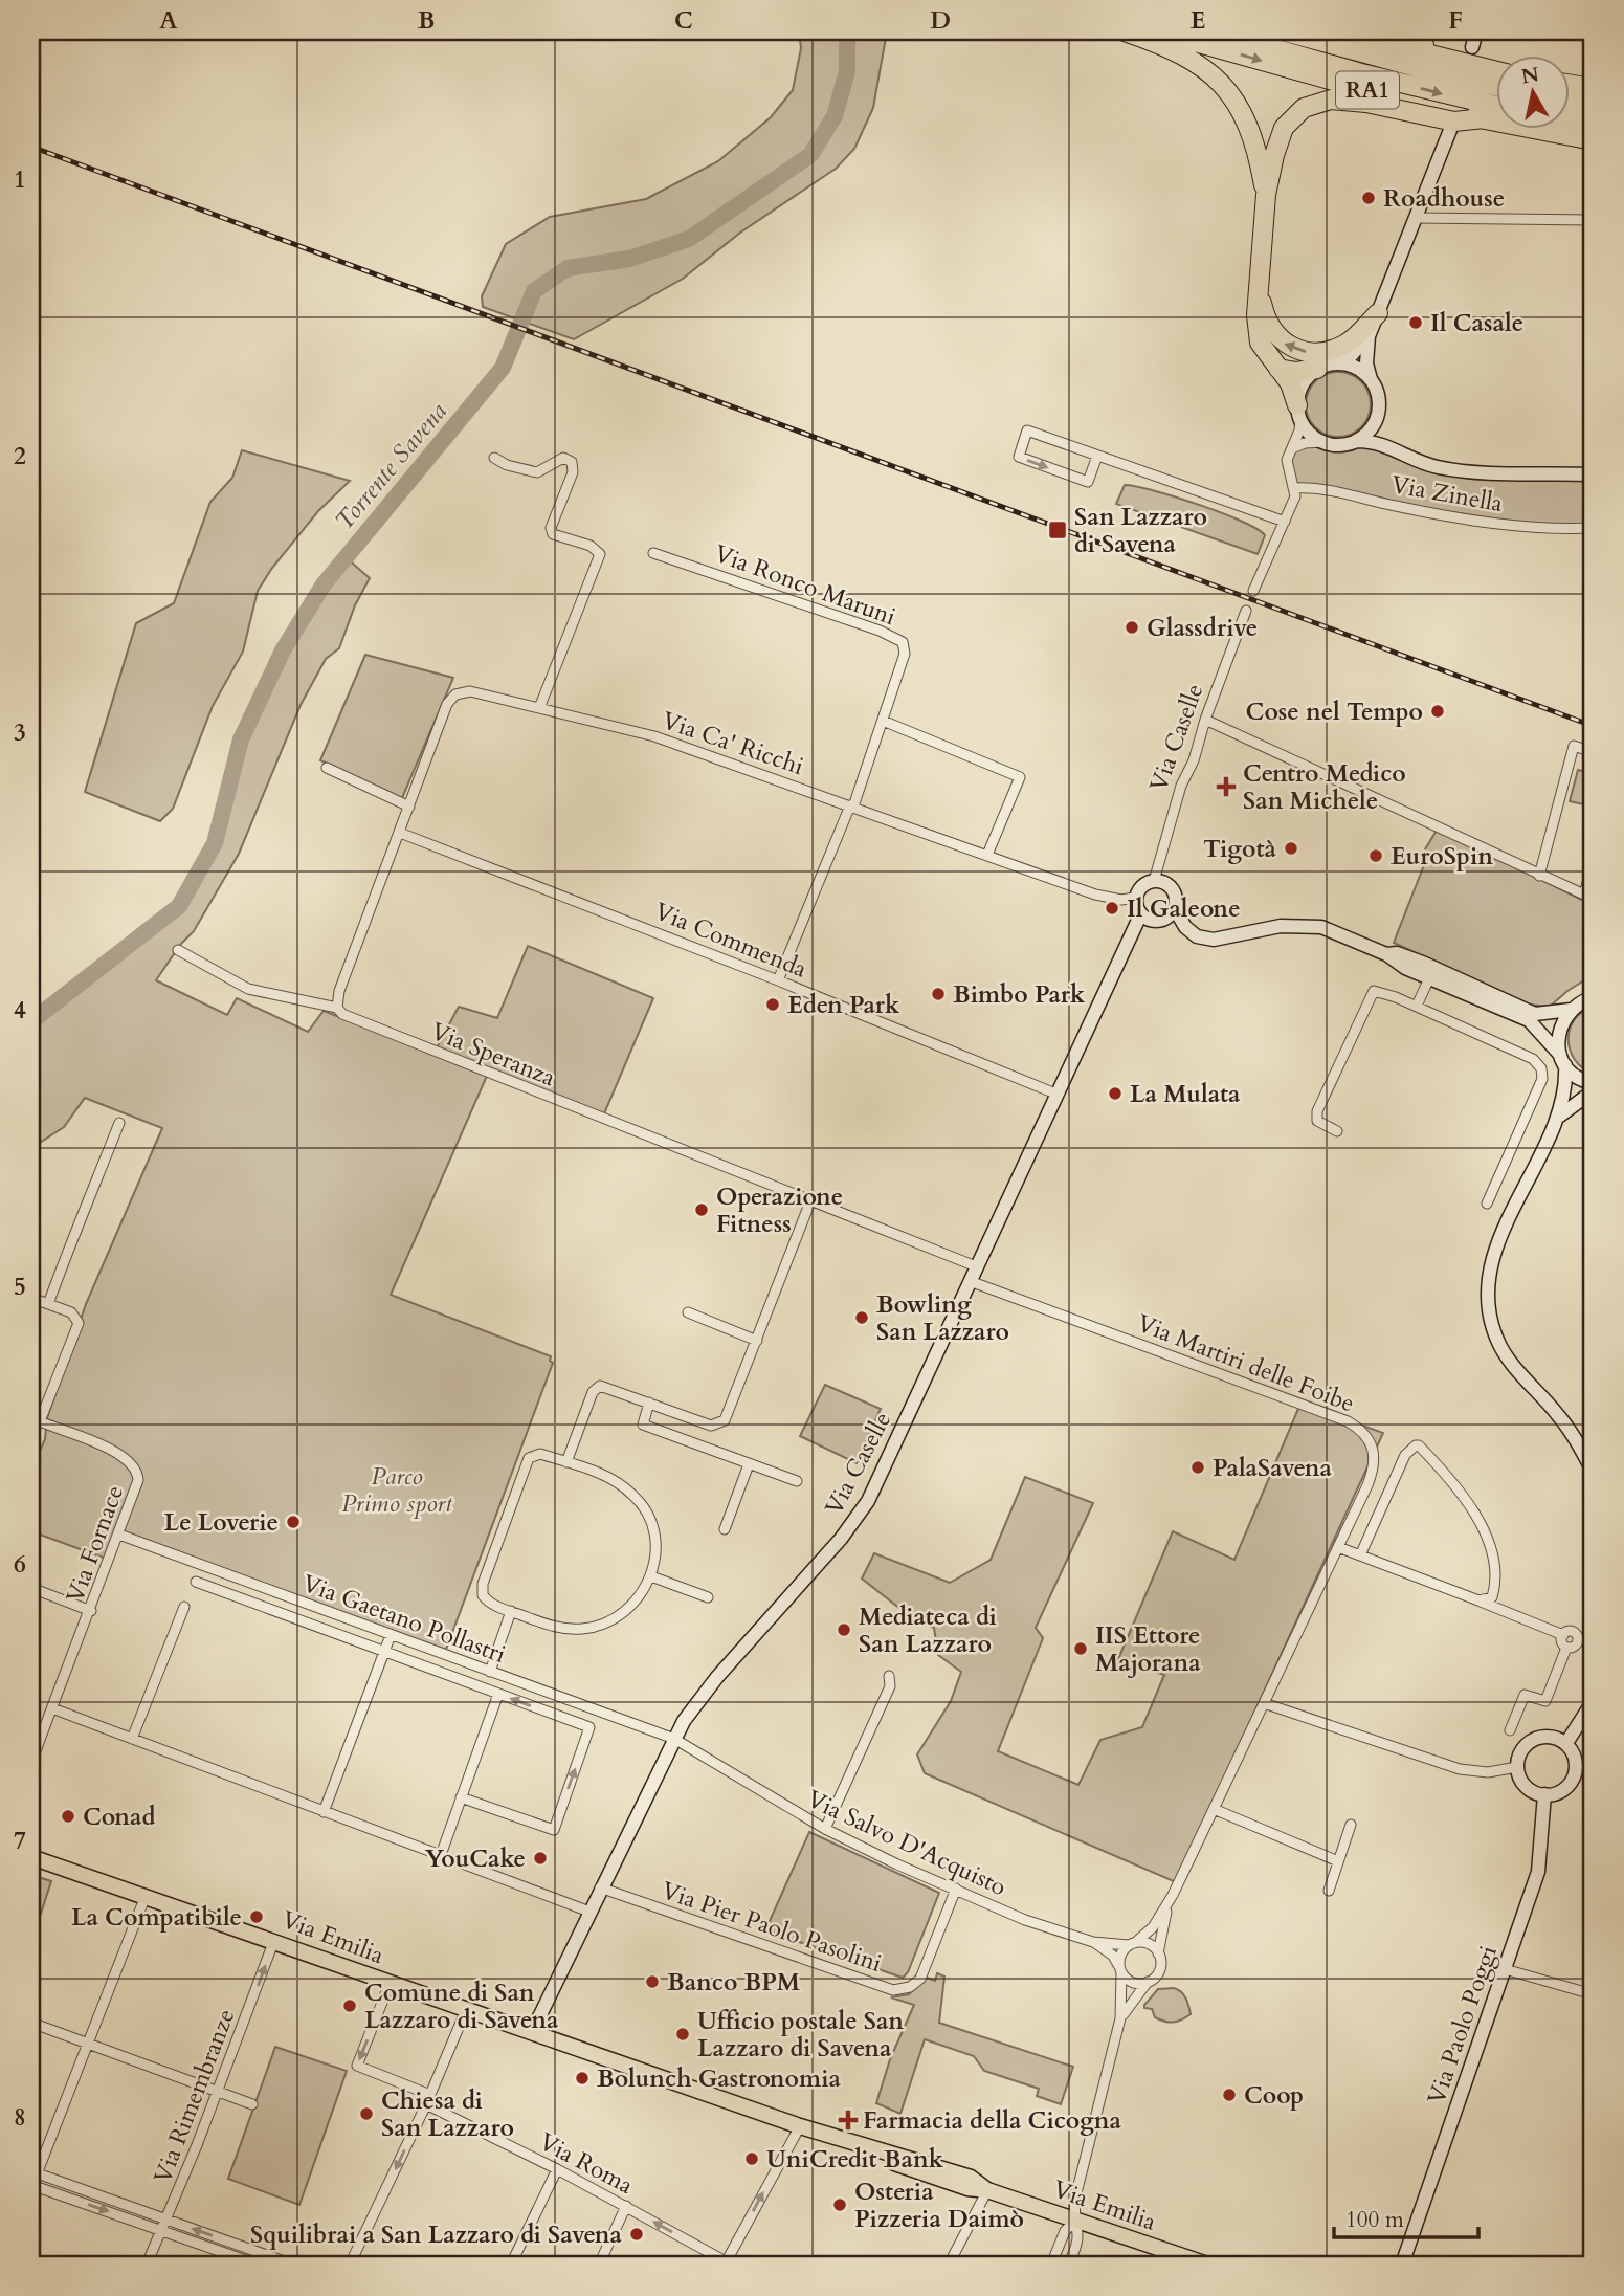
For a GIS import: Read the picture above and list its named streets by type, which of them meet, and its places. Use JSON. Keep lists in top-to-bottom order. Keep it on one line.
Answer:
{"streets":{"highway":["RA1"],"main road":["Via Caselle","Via Emilia","Via Paolo Poggi"],"street":["Via Zinella","Via Ronco Maruni","Via Ca' Ricchi","Via Commenda","Via Speranza","Via Martiri delle Foibe","Via Fornace","Via Gaetano Pollastri","Via Salvo D'Acquisto","Via Pier Paolo Pasolini","Via Rimembranze","Via Roma"]},"crossings":[["Via Ronco Maruni","Via Ca' Ricchi"],["Via Ronco Maruni","Via Commenda"],["Via Caselle","Via Ca' Ricchi"],["Via Caselle","Via Commenda"],["Via Caselle","Via Speranza"],["Via Caselle","Via Martiri delle Foibe"],["Via Caselle","Via Gaetano Pollastri"],["Via Caselle","Via Salvo D'Acquisto"],["Via Caselle","Via Pier Paolo Pasolini"],["Via Caselle","Via Emilia"],["Via Martiri delle Foibe","Via Emilia"],["Via Fornace","Via Gaetano Pollastri"],["Via Gaetano Pollastri","Via Salvo D'Acquisto"],["Via Salvo D'Acquisto","Via Pier Paolo Pasolini"],["Via Emilia","Via Rimembranze"],["Via Emilia","Via Roma"]],"one_way":["Via Rimembranze"],"water":["Torrente Savena"],"parks":["Parco Primo sport"],"places":{"other":["Roadhouse","Il Casale","Glassdrive","Cose nel Tempo","Tigotà","EuroSpin","Il Galeone","Bimbo Park","Eden Park","La Mulata","Operazione Fitness","Bowling San Lazzaro","PalaSavena","Le Loverie","Mediateca di San Lazzaro","IIS Ettore Majorana","Conad","YouCake","La Compatibile","Banco BPM","Comune di San Lazzaro di Savena","Ufficio postale San Lazzaro di Savena","Bolunch Gastronomia","Coop","Chiesa di San Lazzaro","UniCredit Bank","Osteria Pizzeria Daimò","Squilibrai a San Lazzaro di Savena"],"transit":["San Lazzaro di Savena"],"health":["Centro Medico San Michele","Farmacia della Cicogna"]},"scale_bar":"100 m","north":"top","grid":{"columns":["A","B","C","D","E","F"],"rows":["1","2","3","4","5","6","7","8"]}}
